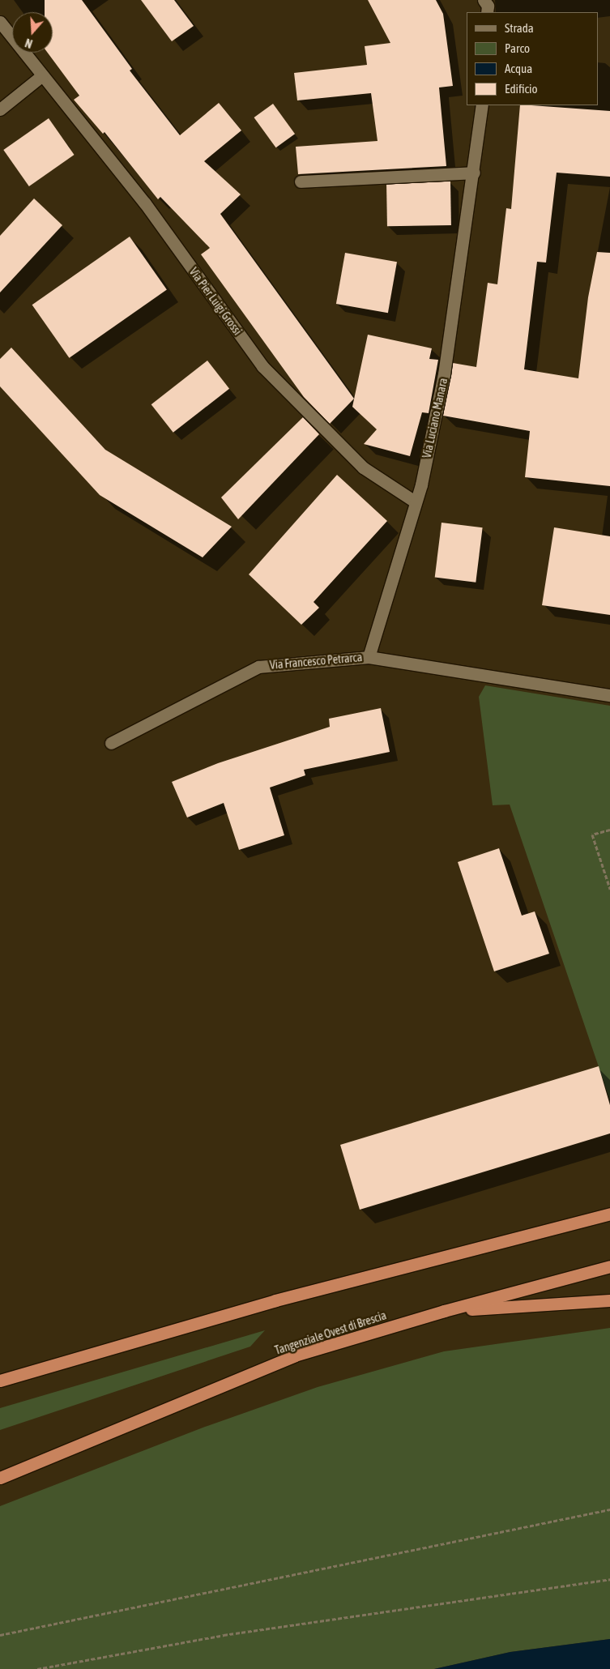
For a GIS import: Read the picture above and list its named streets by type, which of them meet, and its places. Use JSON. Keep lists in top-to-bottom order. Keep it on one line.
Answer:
{"streets":{"highway":["Tangenziale Ovest di Brescia"],"street":["Via Pier Luigi Grossi","Via Luciano Manara","Via Francesco Petrarca"]},"crossings":[["Via Pier Luigi Grossi","Via Luciano Manara"],["Via Luciano Manara","Via Francesco Petrarca"]],"legend":["Strada","Parco","Acqua","Edificio"],"north":"bottom"}
